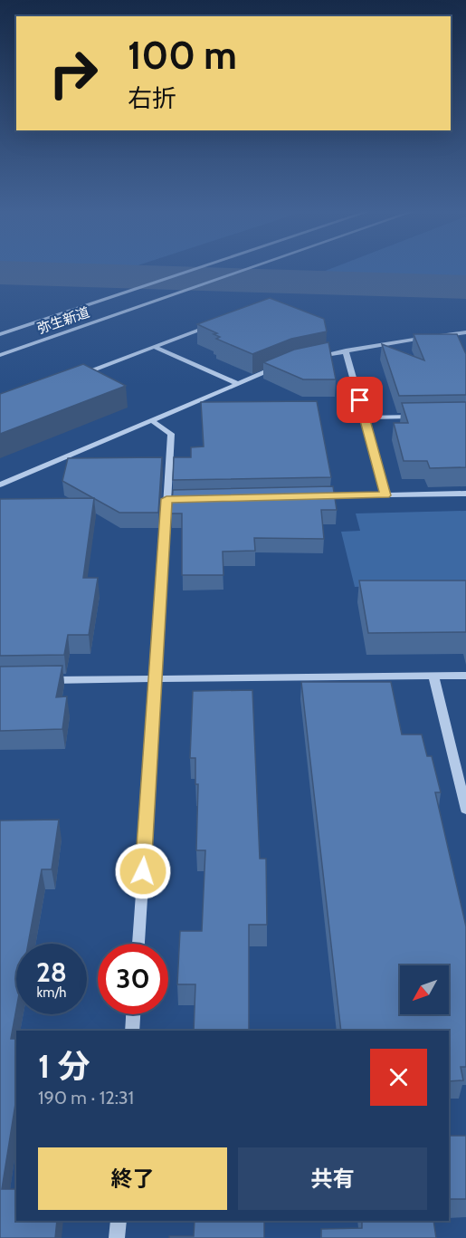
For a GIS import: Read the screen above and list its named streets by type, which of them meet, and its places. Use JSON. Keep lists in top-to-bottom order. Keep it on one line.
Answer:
{"streets":{"street":["弥生新道"]},"north":"bottom left","page":{"turn":["100 m","右折"],"speed":"28 km/h","limit":"30","heading":["1 分","190 m · 12:31"],"buttons":["終了","共有"]}}
